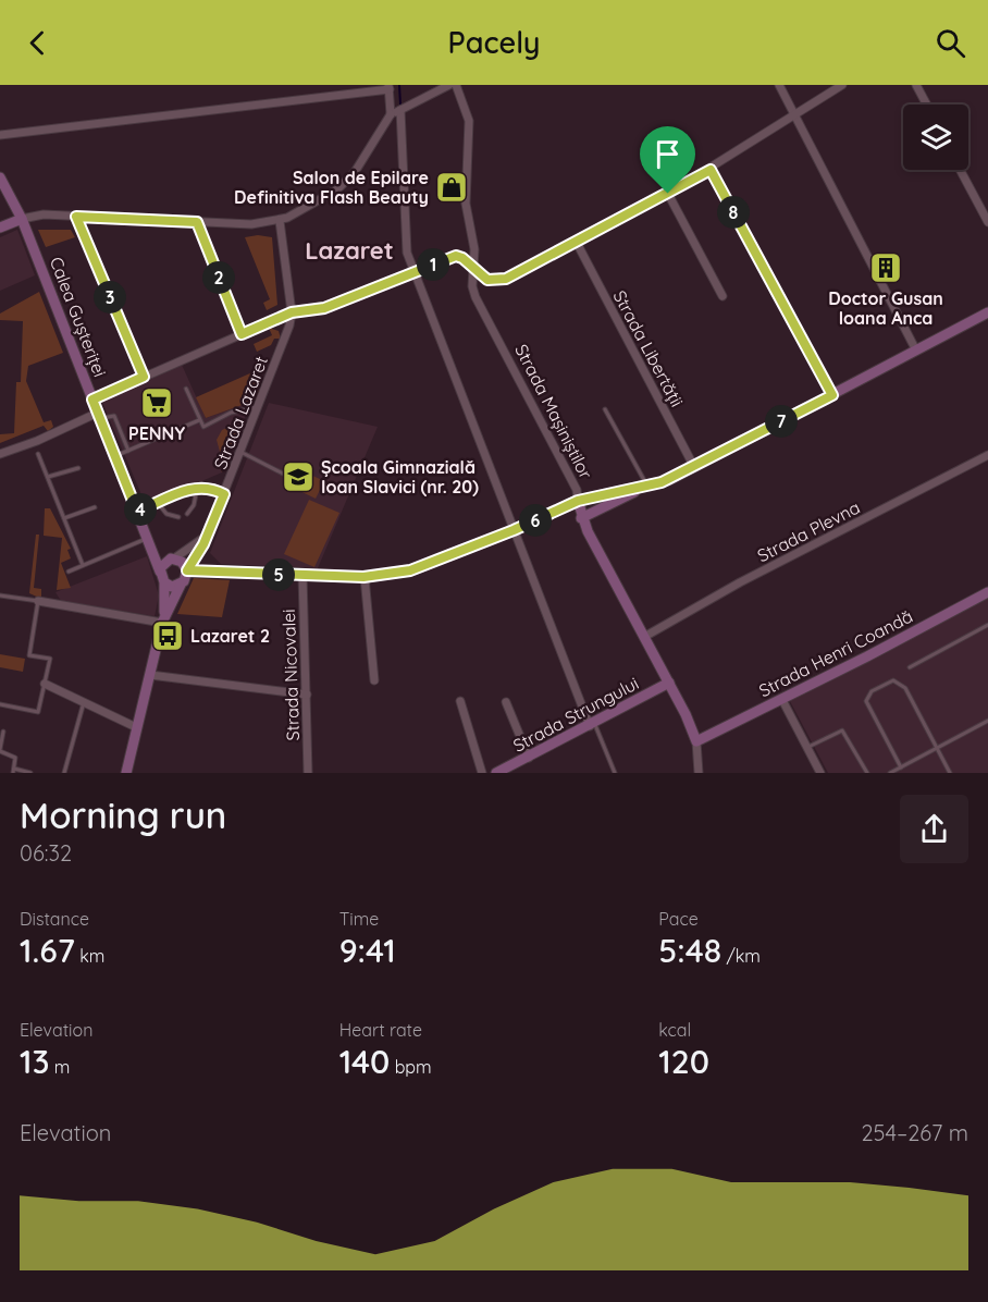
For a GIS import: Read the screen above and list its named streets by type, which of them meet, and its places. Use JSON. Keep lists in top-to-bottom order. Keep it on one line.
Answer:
{"streets":{"street":["Calea Gușteriței","Strada Libertății","Strada Mașiniștilor","Strada Lazaret","Strada Plevna","Strada Henri Coandă","Strada Nicovalei","Strada Strungului"]},"crossings":[["Calea Gușteriței","Strada Lazaret"],["Strada Mașiniștilor","Strada Plevna"],["Strada Mașiniștilor","Strada Henri Coandă"],["Strada Mașiniștilor","Strada Strungului"]],"districts":["Lazaret"],"places":{"shop":["Salon de Epilare Definitiva Flash Beauty"],"building":["Doctor Gusan Ioana Anca"],"supermarket":["PENNY"],"school or university":["Școala Gimnazială Ioan Slavici (nr. 20)"],"bus stop":["Lazaret 2"]},"page":{"header":"Pacely","pins":["8","1","2","3","7","4","6","5"],"heading":["Morning run","06:32"],"stats":[["Distance","1.67 km"],["Time","9:41"],["Pace","5:48 /km"],["Elevation","13 m"],["Heart rate","140 bpm"],["kcal","120"]],"chart":["Elevation","254–267 m"]}}
